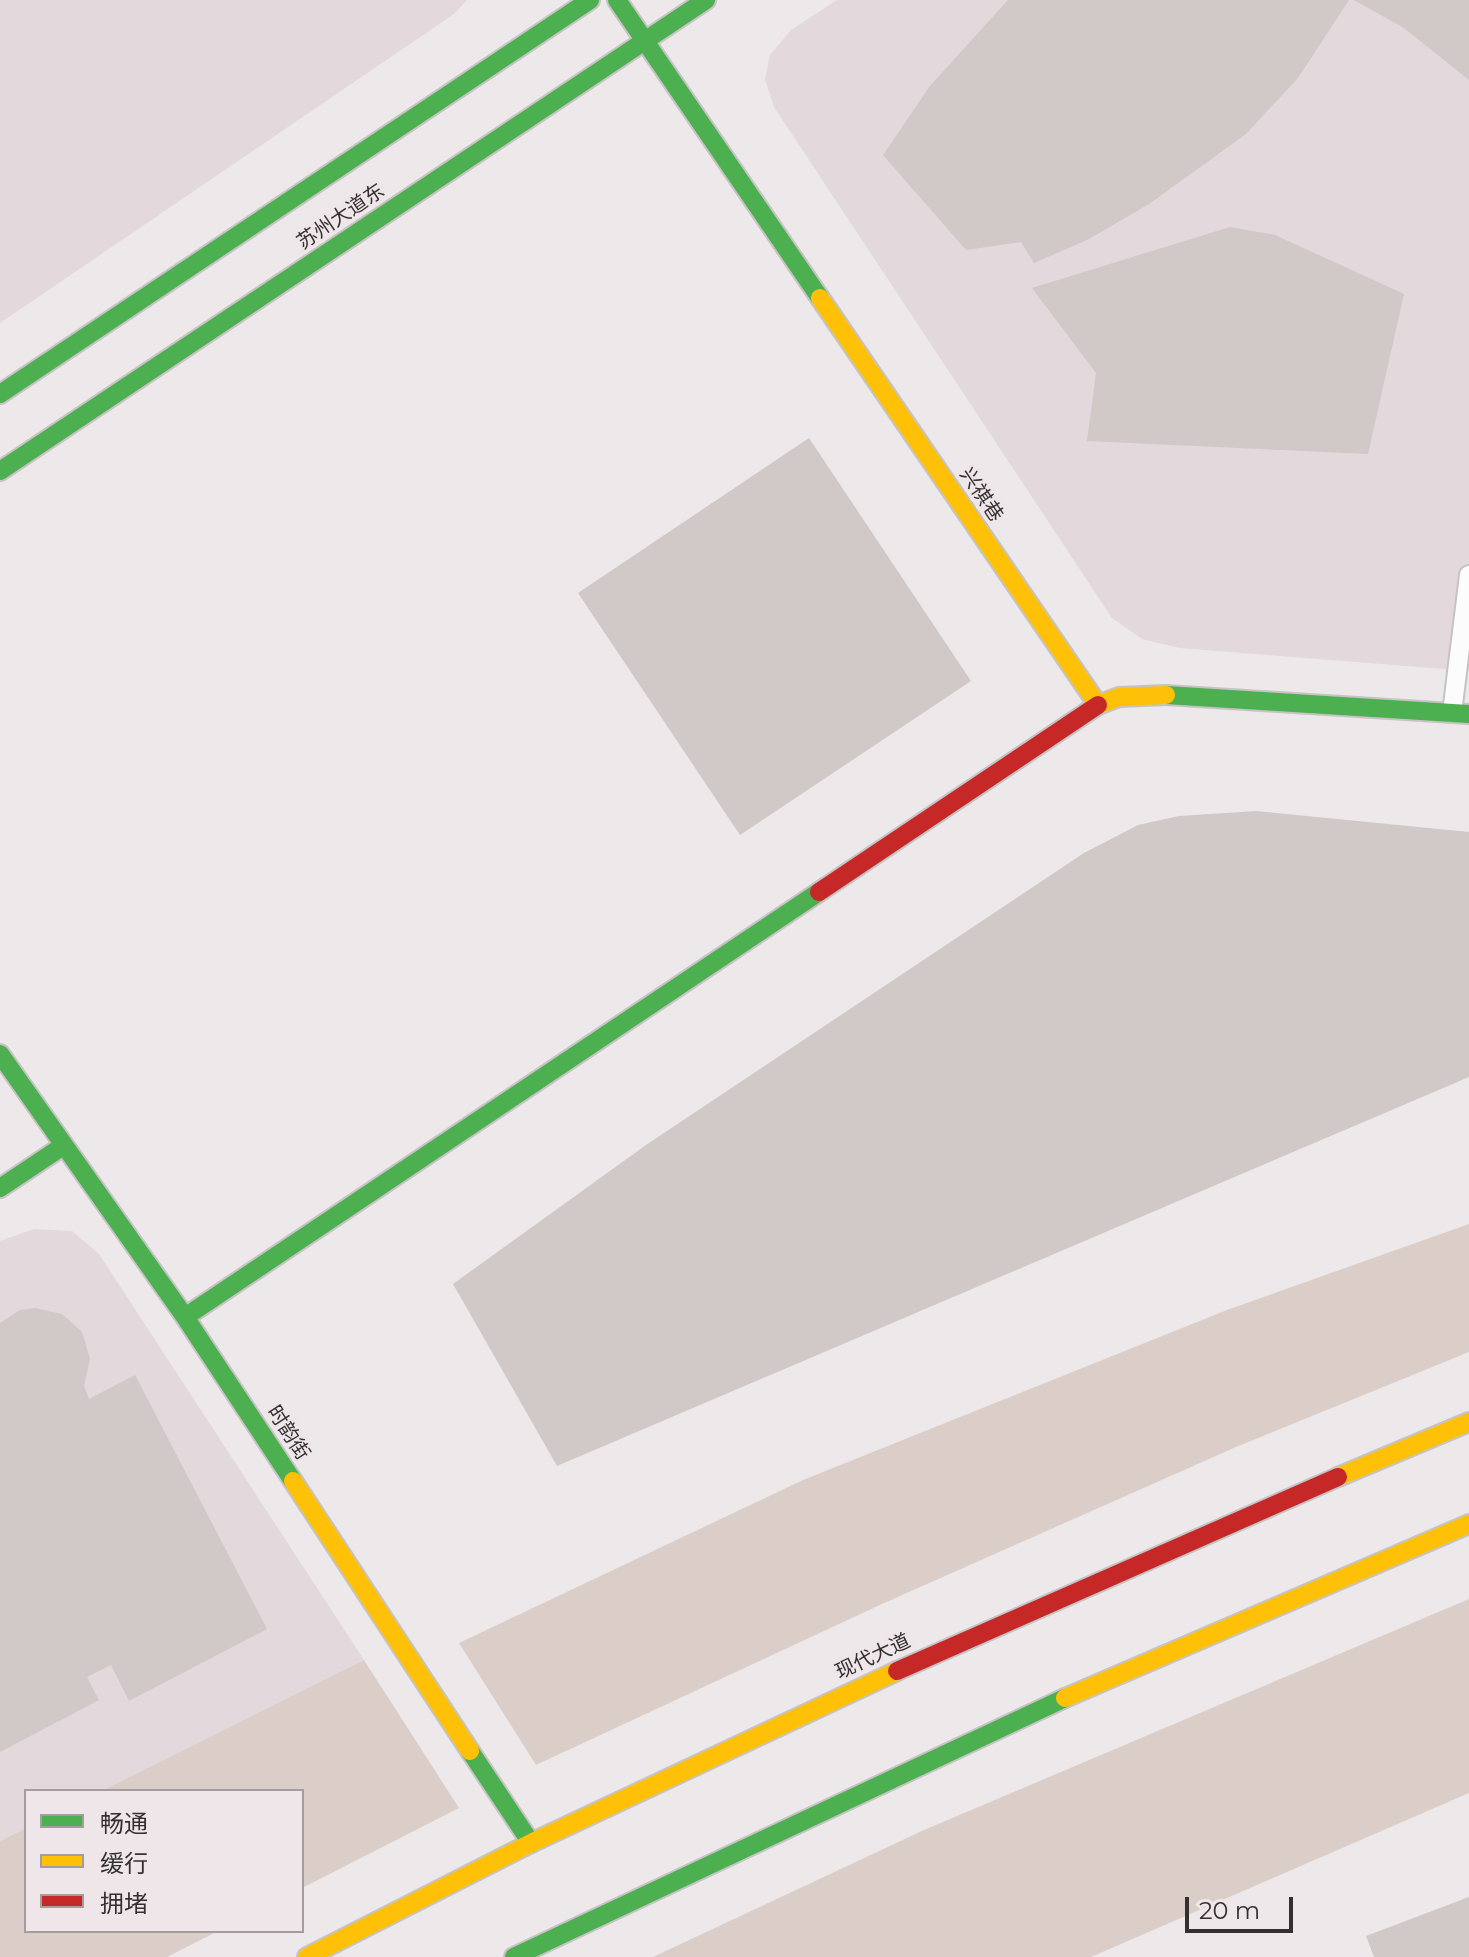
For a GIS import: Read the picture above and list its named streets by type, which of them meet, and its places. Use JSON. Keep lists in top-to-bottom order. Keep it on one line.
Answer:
{"streets":{"main road":["苏州大道东","兴祺巷","时韵街","现代大道"]},"crossings":[["苏州大道东","兴祺巷"],["时韵街","现代大道"]],"legend":["畅通","缓行","拥堵"],"scale_bar":"20 m"}
